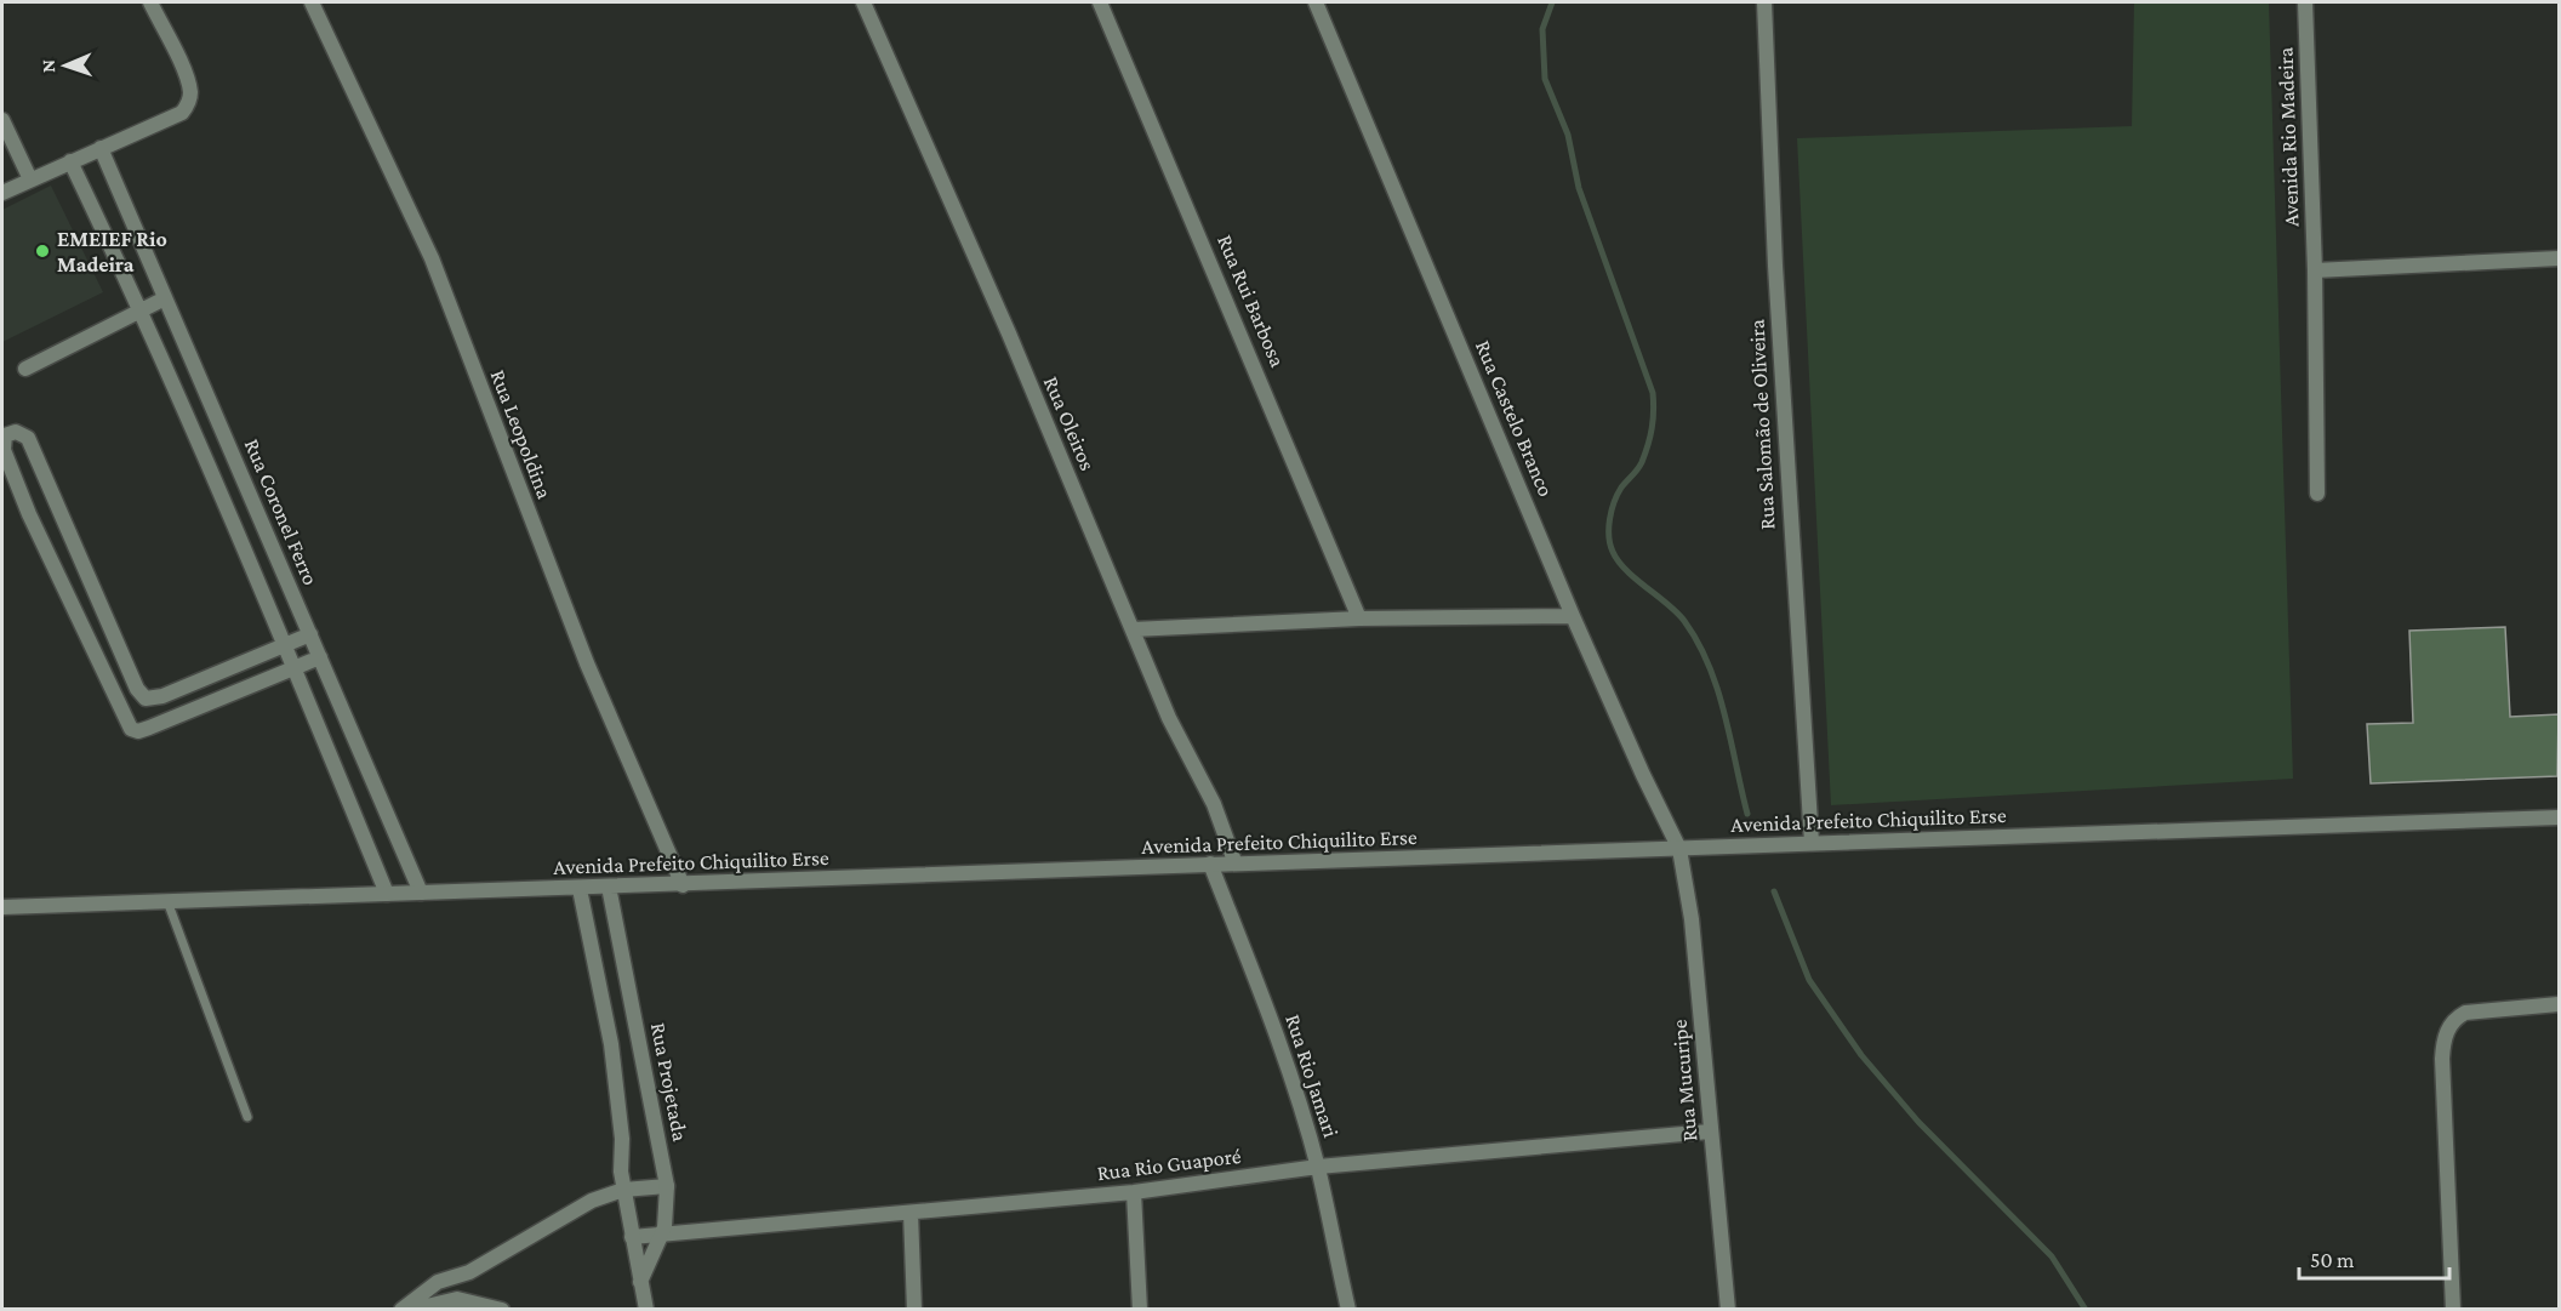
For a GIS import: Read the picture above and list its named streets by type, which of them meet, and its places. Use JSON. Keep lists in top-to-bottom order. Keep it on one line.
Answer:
{"streets":{"street":["Avenida Rio Madeira","Rua Rui Barbosa","Rua Castelo Branco","Rua Oleiros","Rua Salomão de Oliveira","Rua Leopoldina","Rua Coronel Ferro","Avenida Prefeito Chiquilito Erse","Rua Rio Jamari","Rua Mucuripe","Rua Projetada","Rua Rio Guaporé"]},"crossings":[["Rua Castelo Branco","Avenida Prefeito Chiquilito Erse"],["Rua Castelo Branco","Rua Mucuripe"],["Rua Oleiros","Avenida Prefeito Chiquilito Erse"],["Rua Salomão de Oliveira","Avenida Prefeito Chiquilito Erse"],["Rua Leopoldina","Avenida Prefeito Chiquilito Erse"],["Rua Coronel Ferro","Avenida Prefeito Chiquilito Erse"],["Avenida Prefeito Chiquilito Erse","Rua Rio Jamari"],["Avenida Prefeito Chiquilito Erse","Rua Mucuripe"],["Avenida Prefeito Chiquilito Erse","Rua Projetada"],["Rua Rio Jamari","Rua Rio Guaporé"],["Rua Mucuripe","Rua Rio Guaporé"],["Rua Projetada","Rua Rio Guaporé"]],"places":["EMEIEF Rio Madeira"],"scale_bar":"50 m","north":"left"}
